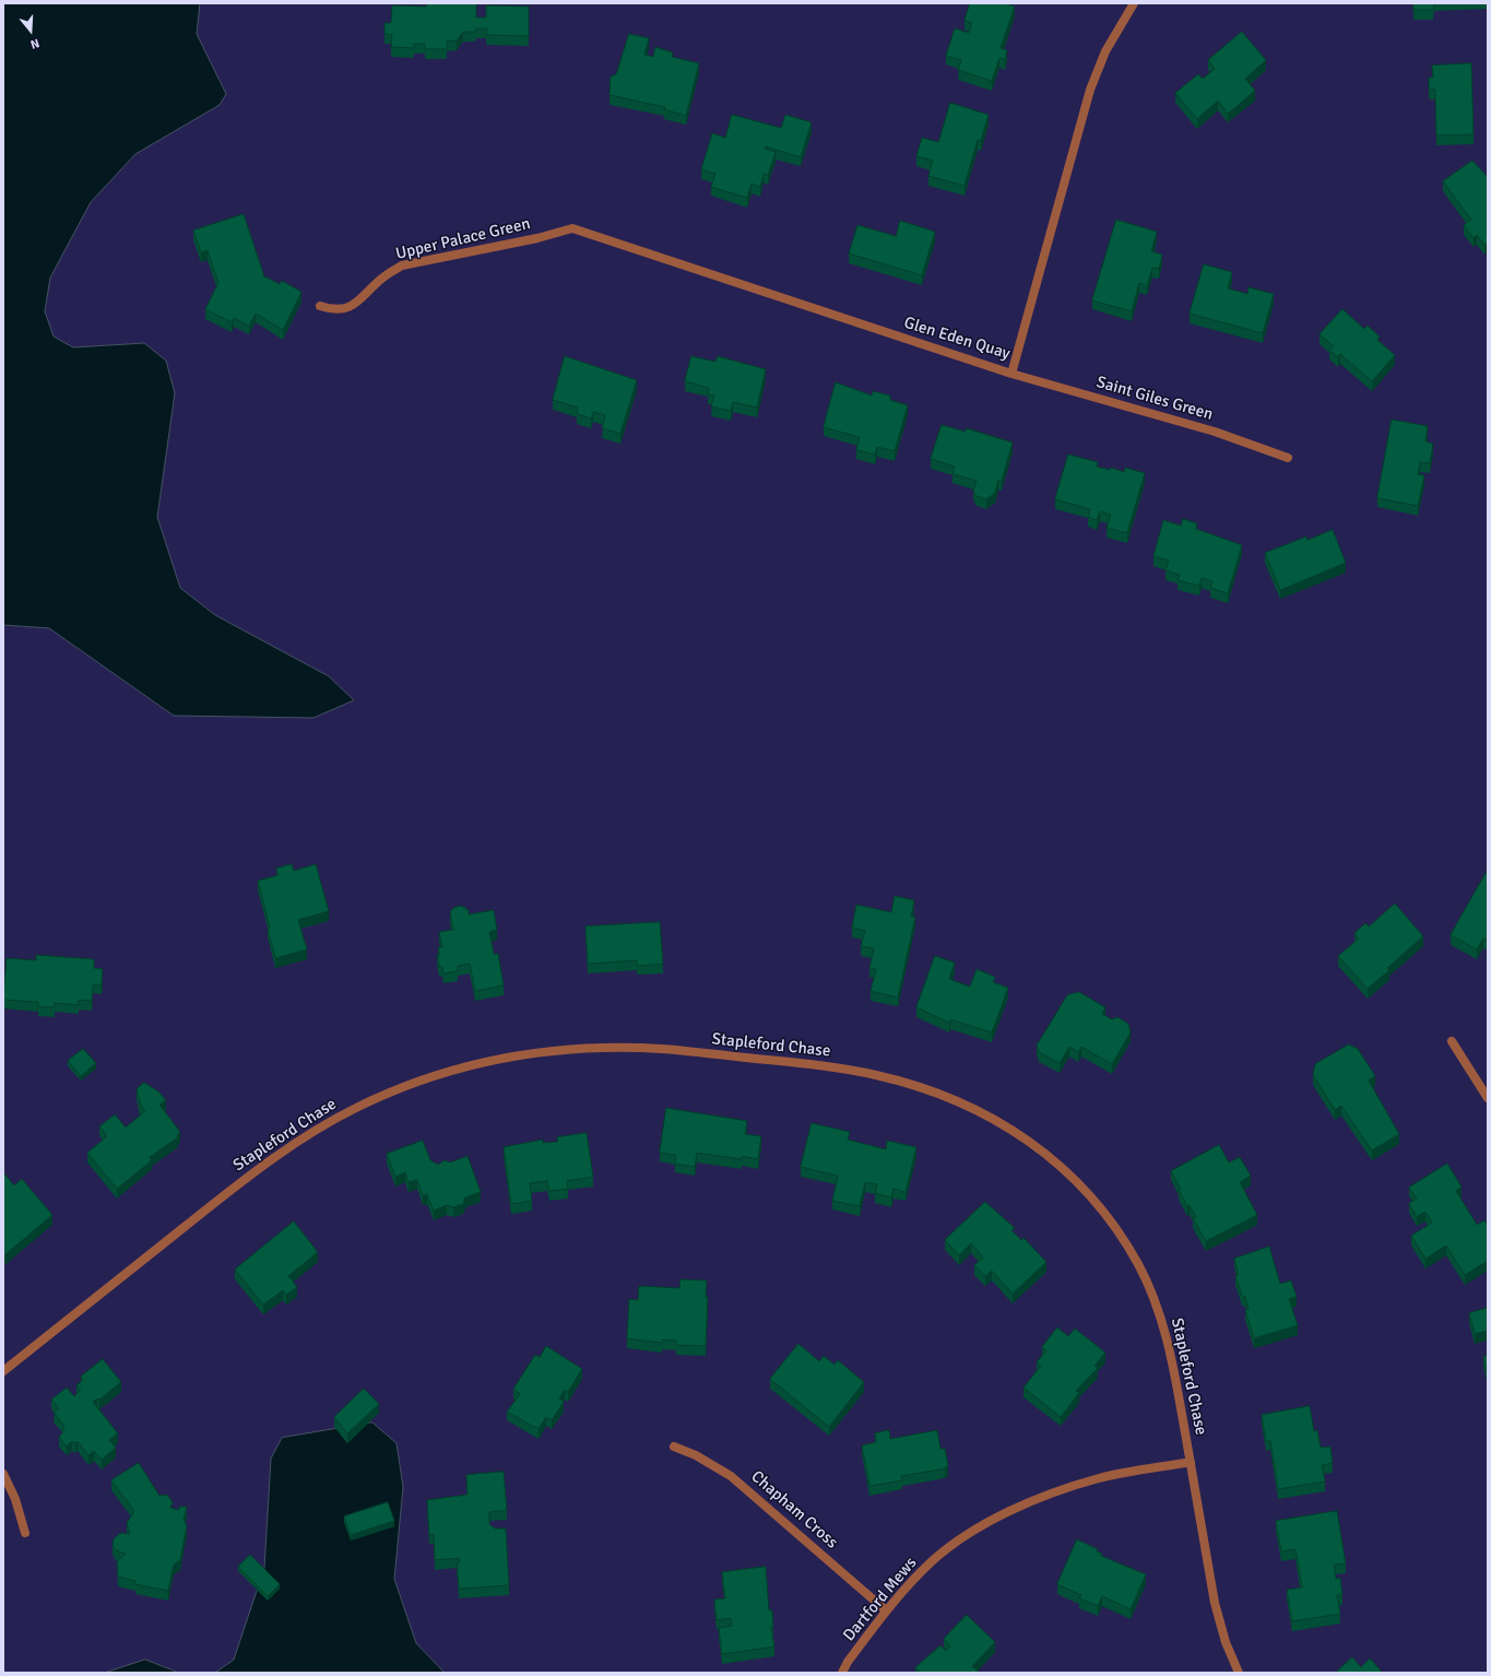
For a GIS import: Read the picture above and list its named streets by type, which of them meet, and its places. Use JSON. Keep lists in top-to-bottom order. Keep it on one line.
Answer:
{"streets":{"street":["Upper Palace Green","Glen Eden Quay","Saint Giles Green","Stapleford Chase","Chapham Cross","Dartford Mews"]},"crossings":[["Upper Palace Green","Glen Eden Quay"],["Glen Eden Quay","Saint Giles Green"],["Stapleford Chase","Dartford Mews"],["Chapham Cross","Dartford Mews"]],"north":"bottom"}
